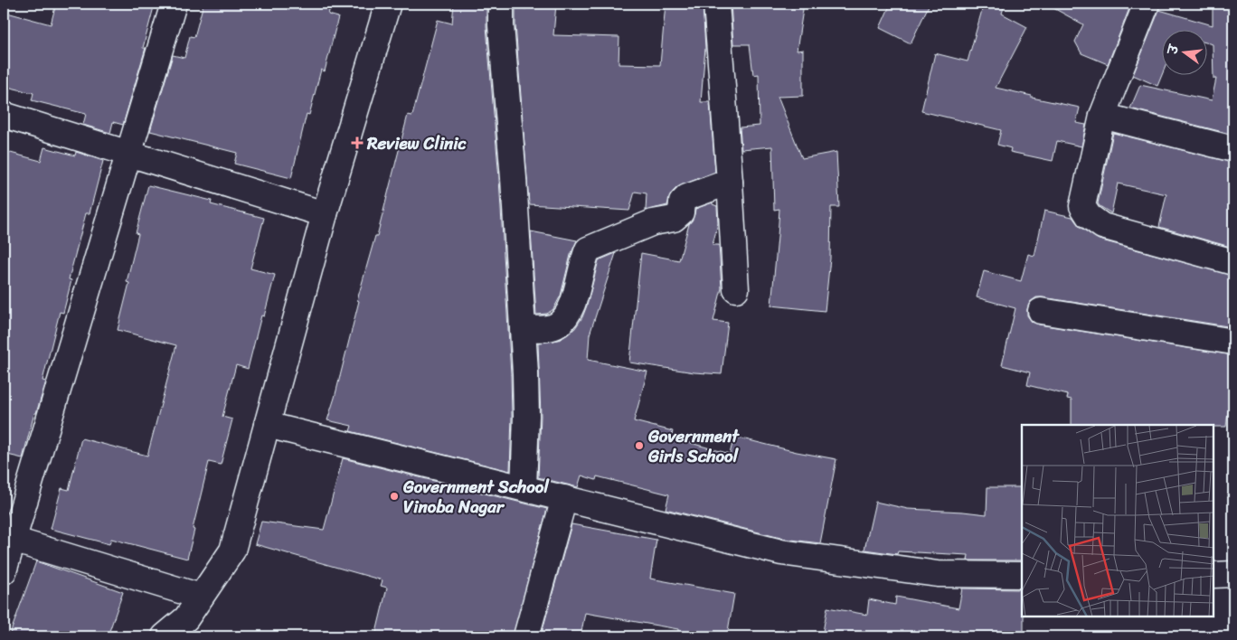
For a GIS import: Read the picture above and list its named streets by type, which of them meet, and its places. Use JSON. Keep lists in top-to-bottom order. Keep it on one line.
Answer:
{"places":{"health":["Review Clinic"],"other":["Government Girls School","Government School Vinoba Nagar"]},"north":"left"}
